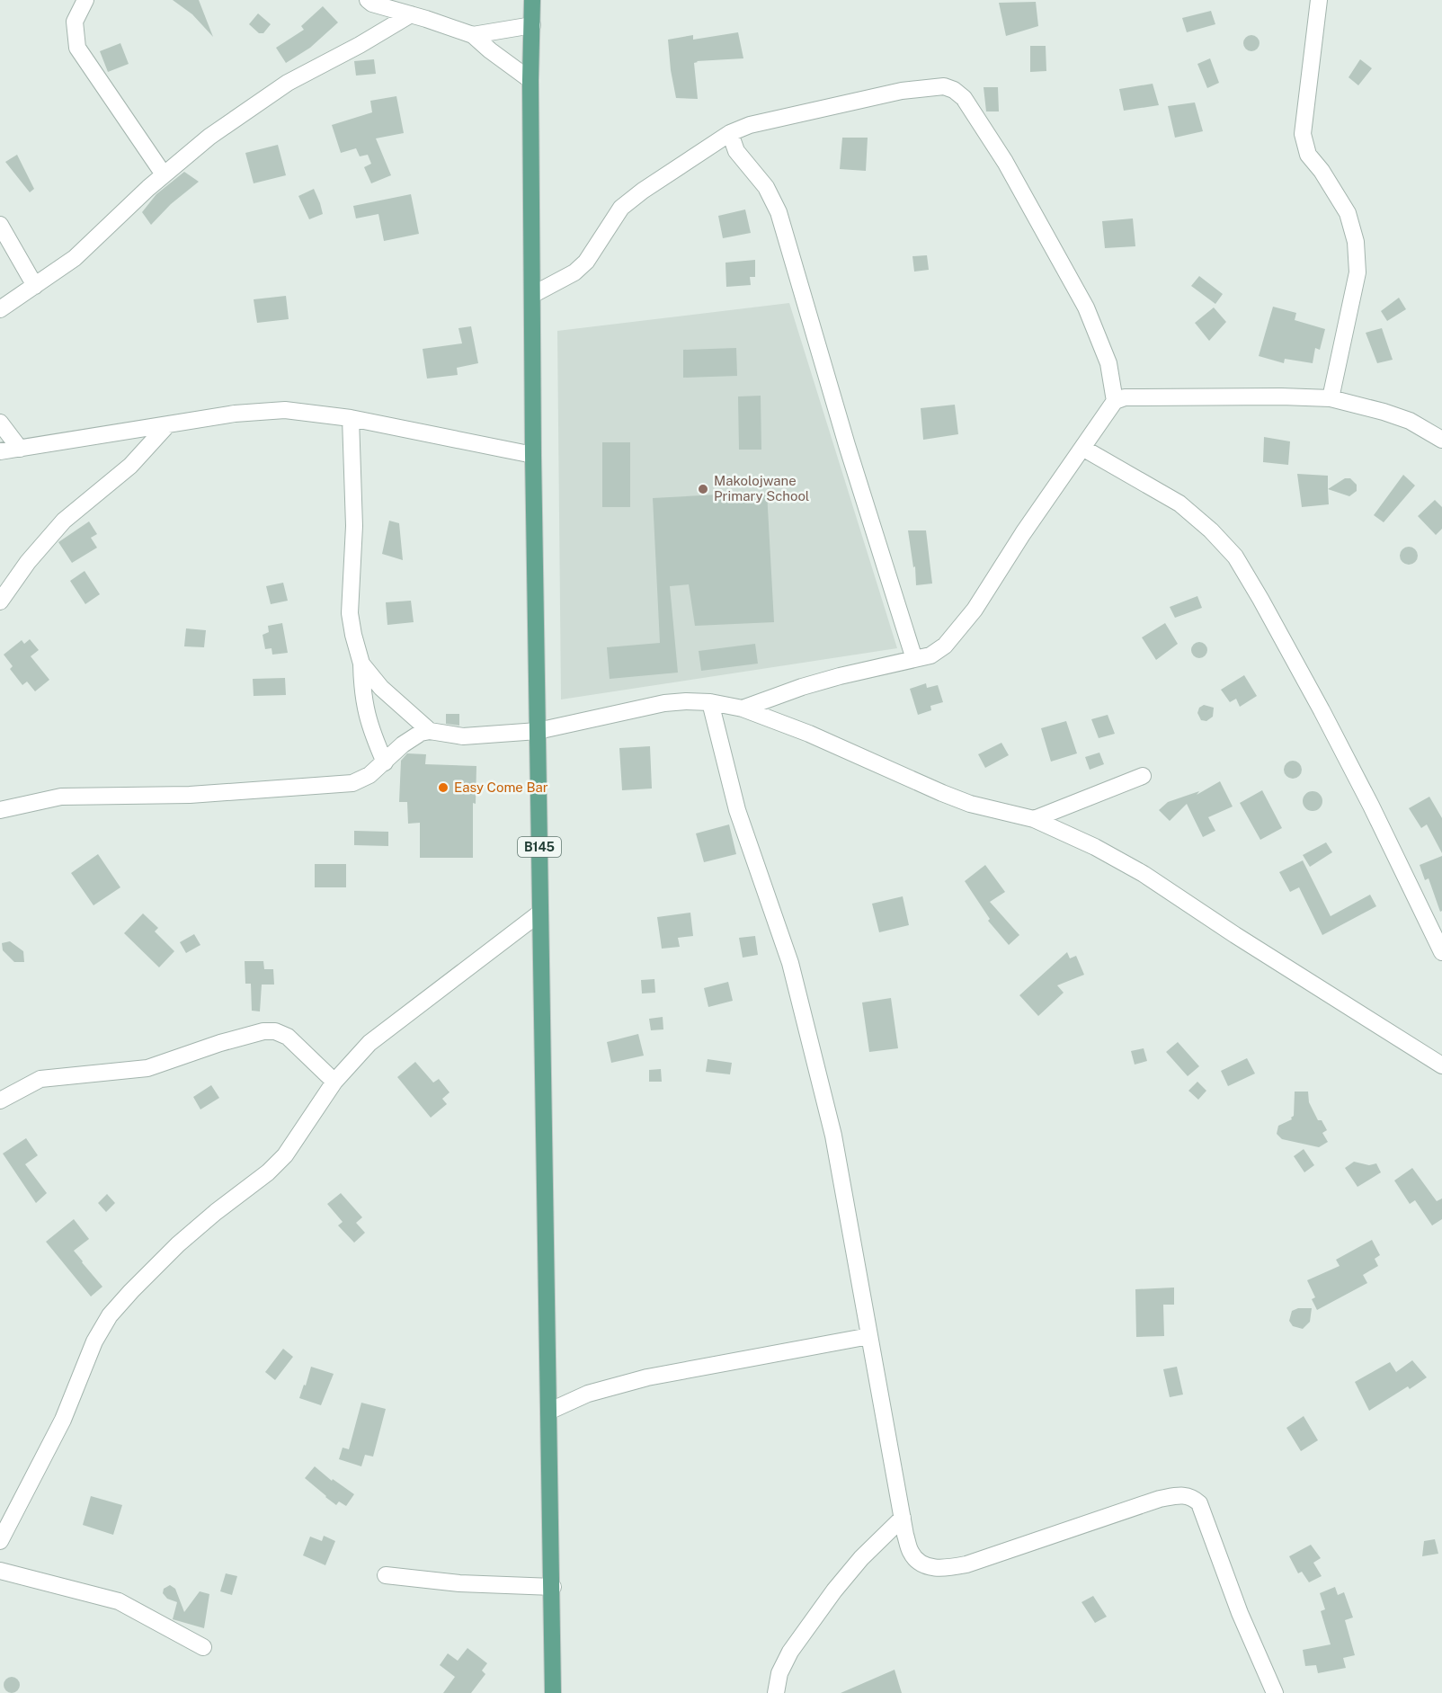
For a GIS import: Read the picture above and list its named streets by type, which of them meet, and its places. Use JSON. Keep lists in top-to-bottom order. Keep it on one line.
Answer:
{"streets":{"main road":["B145"]},"places":["Makolojwane Primary School","Easy Come Bar"]}
